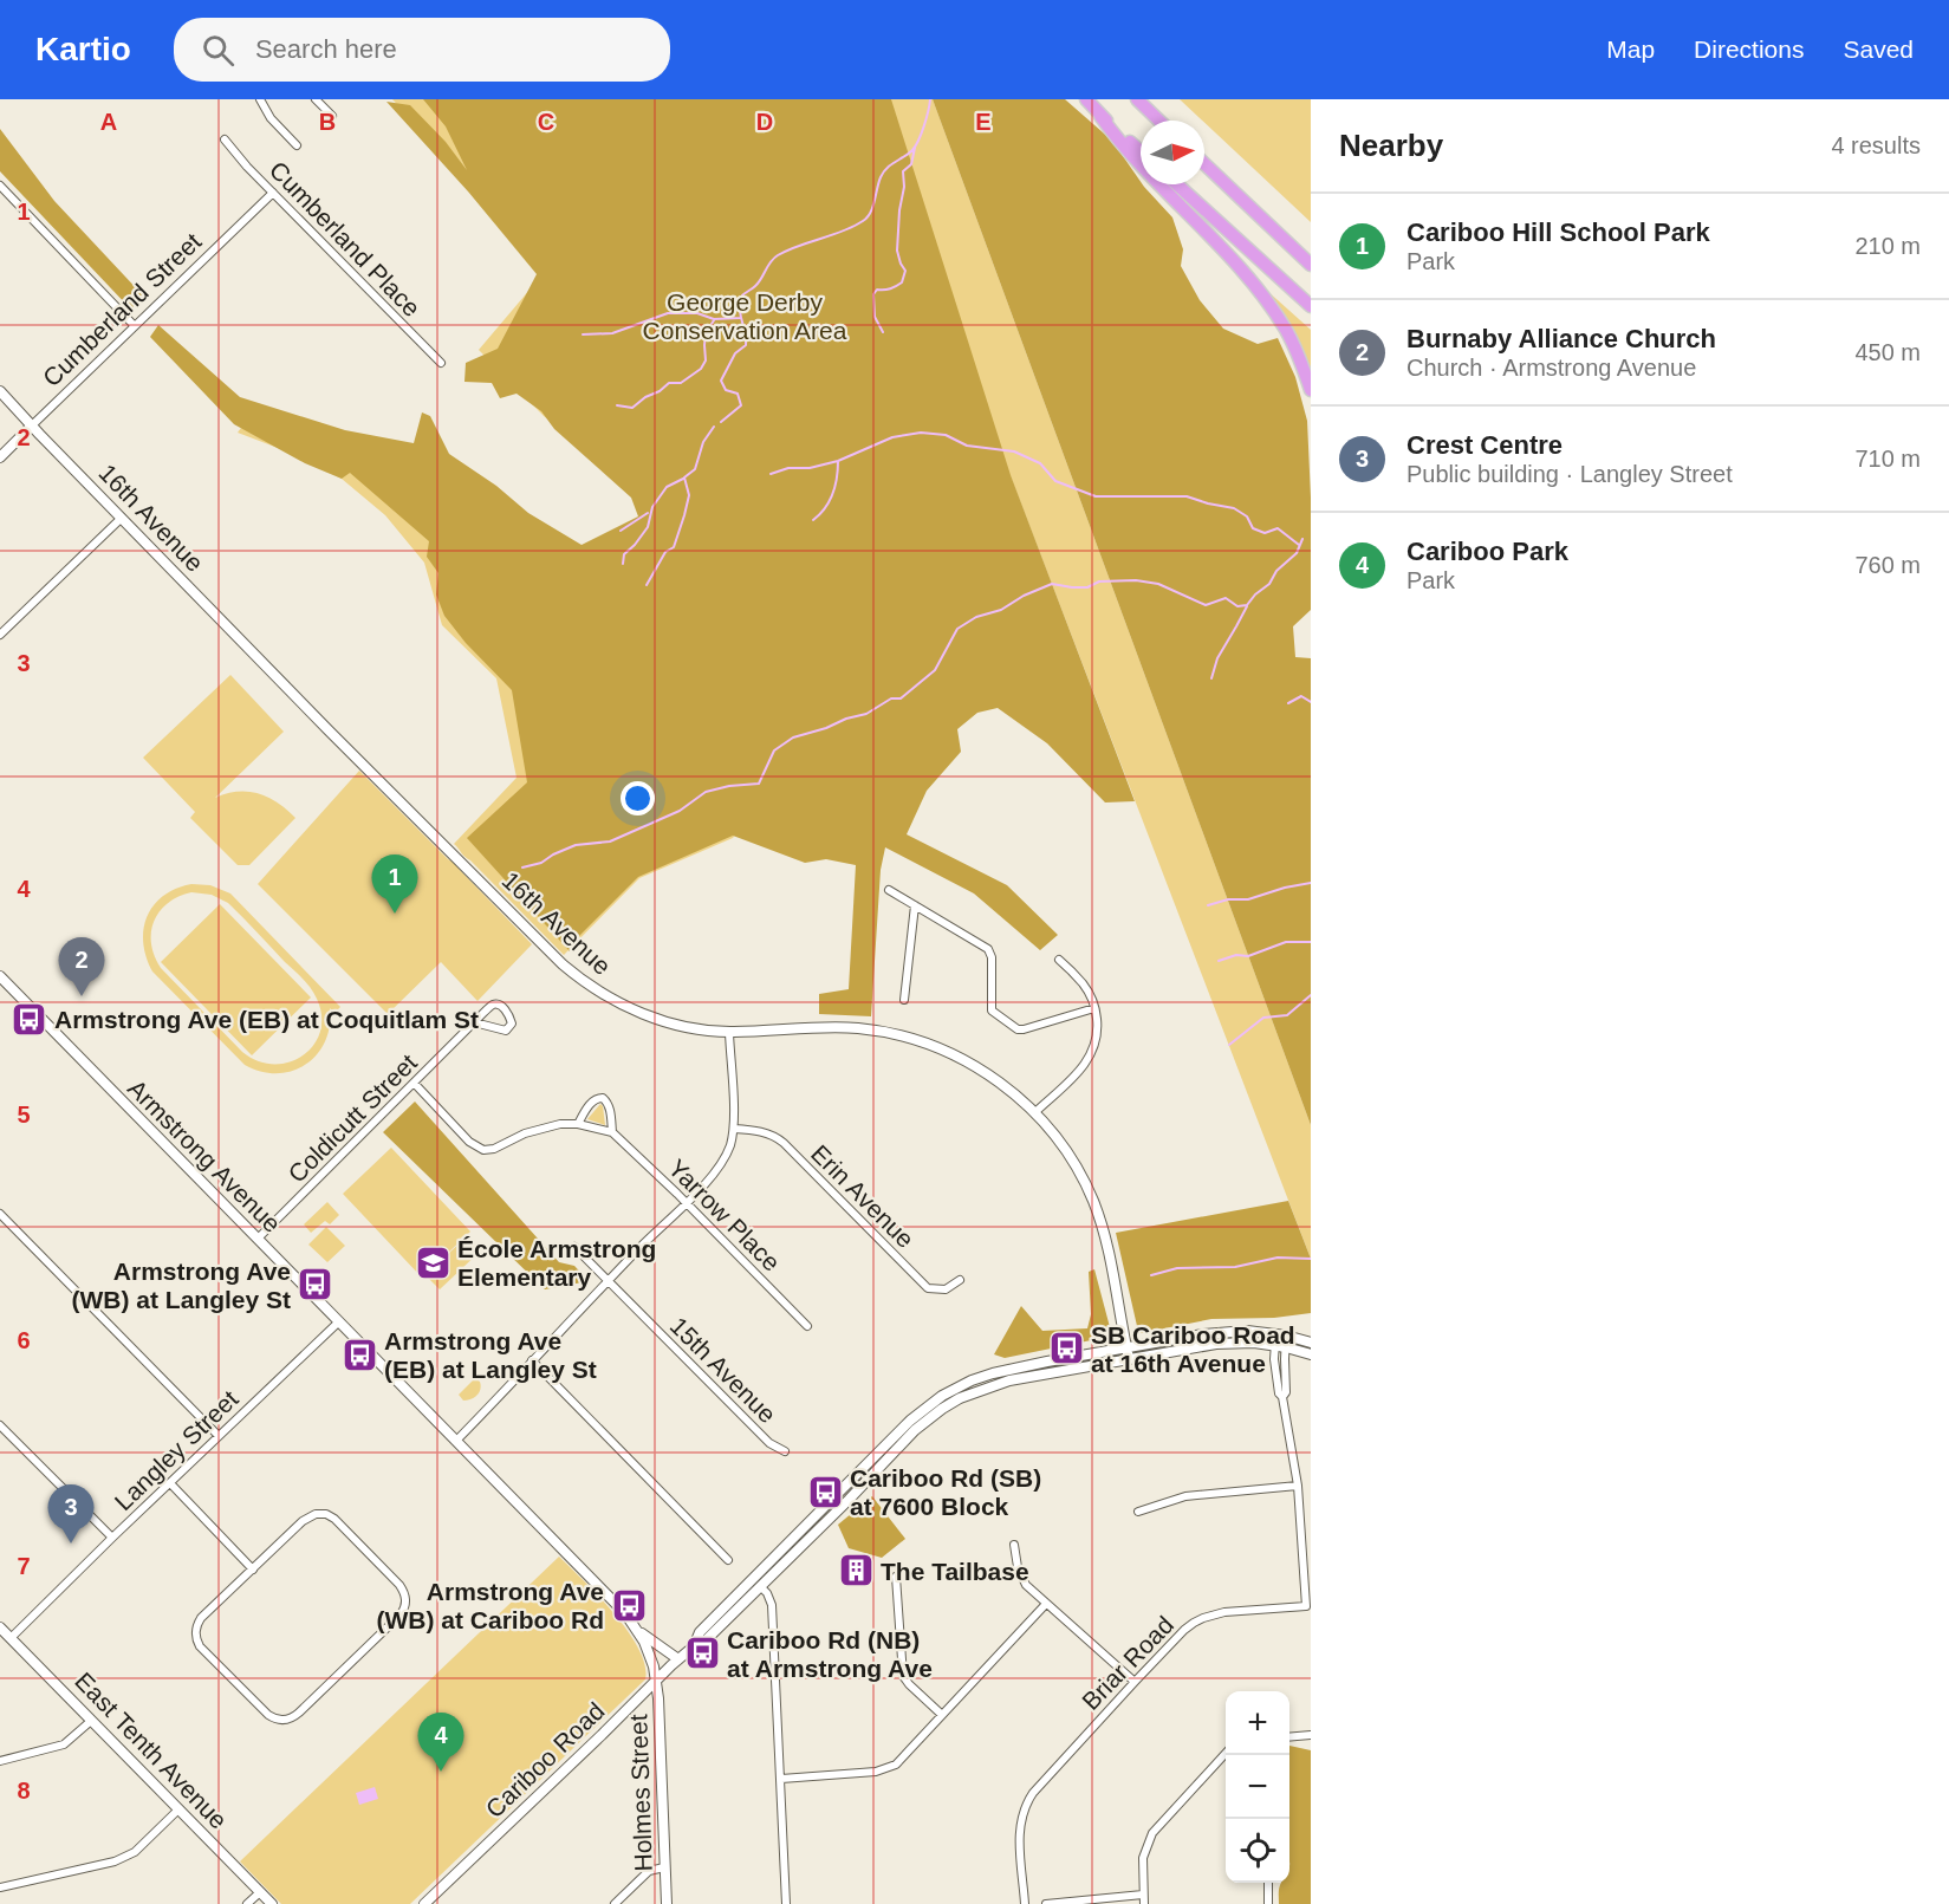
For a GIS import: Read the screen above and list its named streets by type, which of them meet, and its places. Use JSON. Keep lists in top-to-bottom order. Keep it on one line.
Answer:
{"streets":{"street":["Cumberland Place","Cumberland Street","16th Avenue","Coldicutt Street","Armstrong Avenue","Erin Avenue","Yarrow Place","15th Avenue","Langley Street","Briar Road","East Tenth Avenue","Cariboo Road","Holmes Street"]},"crossings":[["Cumberland Place","Cumberland Street"],["Cumberland Street","16th Avenue"],["16th Avenue","Cariboo Road"],["Coldicutt Street","Armstrong Avenue"],["Armstrong Avenue","Langley Street"],["Armstrong Avenue","Cariboo Road"],["Armstrong Avenue","Holmes Street"],["Langley Street","East Tenth Avenue"],["Briar Road","Cariboo Road"],["Cariboo Road","Holmes Street"]],"parks":["George Derby Conservation Area"],"places":{"bus stop":["Armstrong Ave (EB) at Coquitlam St","Armstrong Ave (WB) at Langley St","SB Cariboo Road at 16th Avenue","Armstrong Ave (EB) at Langley St","Cariboo Rd (SB) at 7600 Block","Armstrong Ave (WB) at Cariboo Rd","Cariboo Rd (NB) at Armstrong Ave"],"school or university":["École Armstrong Elementary"],"building":["The Tailbase"]},"north":"right","page":{"header":"Kartio","search":"Search here","nav":["Map","Directions","Saved"],"heading":["Nearby","4 results"],"list":[{"mark":"1","name":"Cariboo Hill School Park","note":"Park","value":"210 m"},{"mark":"2","name":"Burnaby Alliance Church","note":"Church · Armstrong Avenue","value":"450 m"},{"mark":"3","name":"Crest Centre","note":"Public building · Langley Street","value":"710 m"},{"mark":"4","name":"Cariboo Park","note":"Park","value":"760 m"}],"pins":["1","2","3","4"],"map_buttons":["+","−"]},"grid":{"columns":["A","B","C","D","E"],"rows":["1","2","3","4","5","6","7","8"]}}
